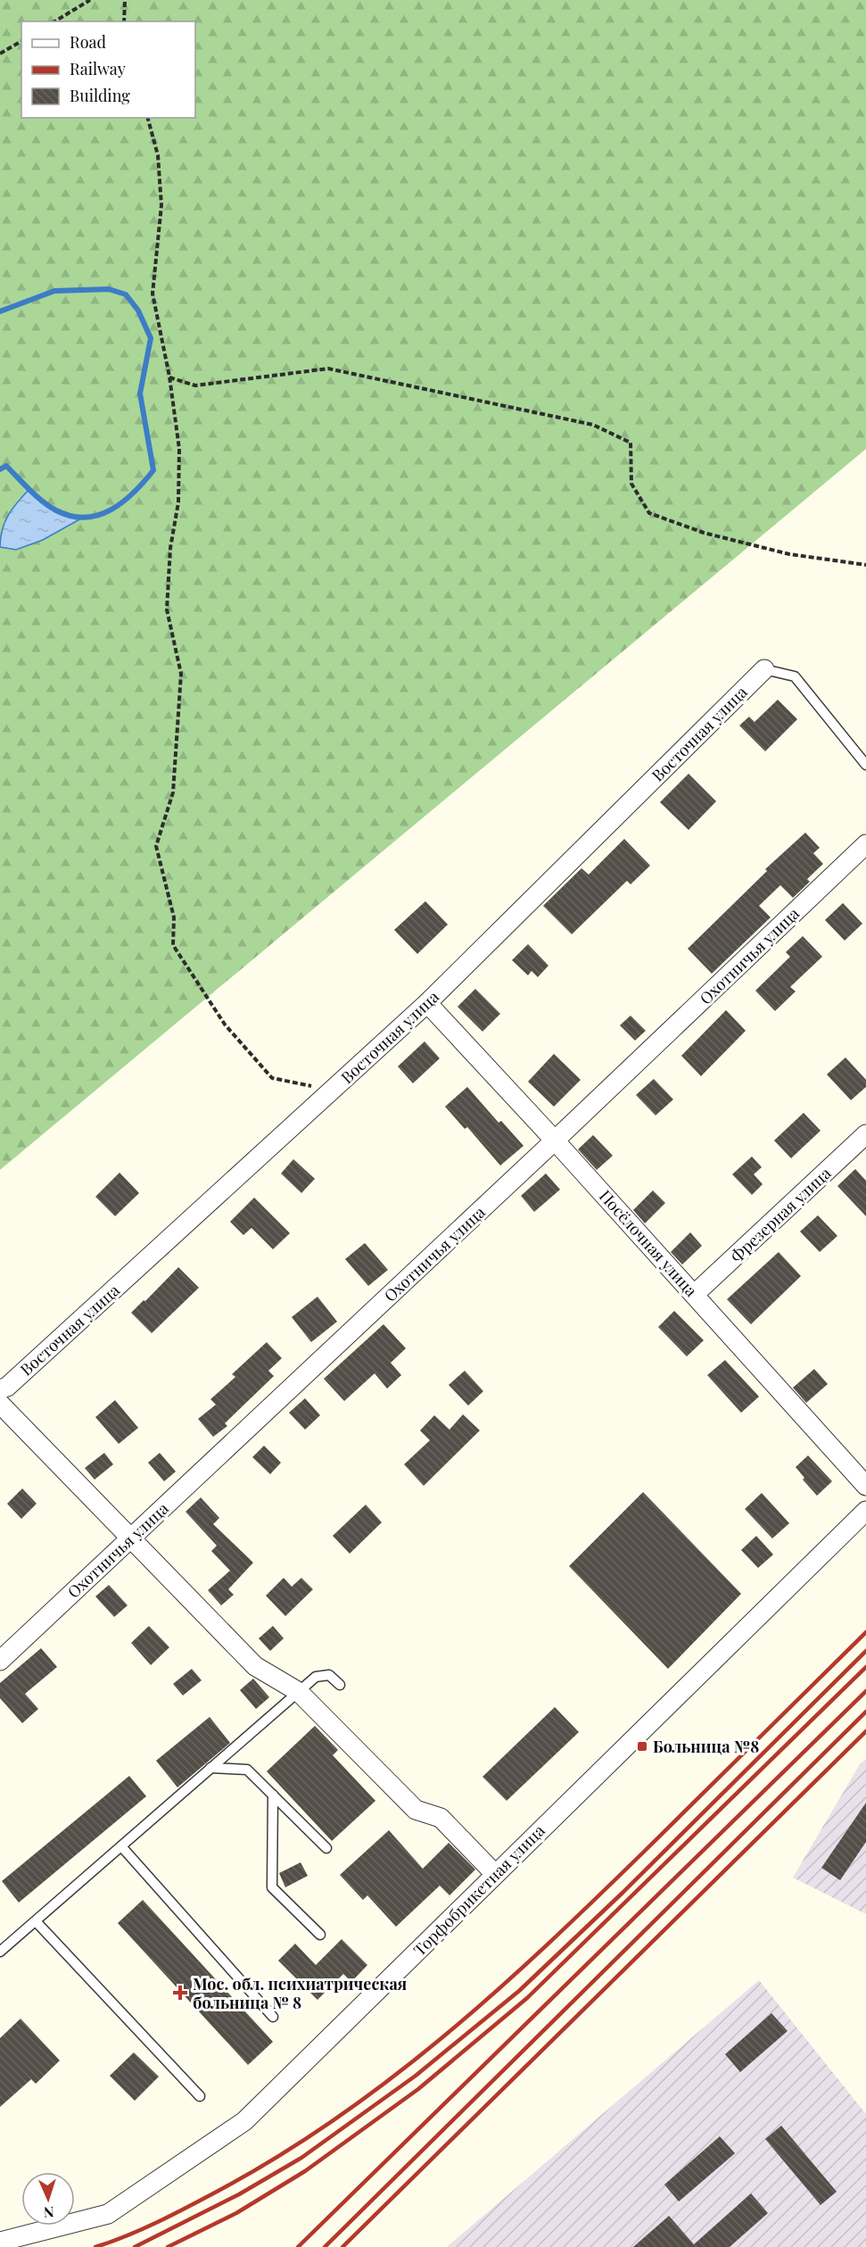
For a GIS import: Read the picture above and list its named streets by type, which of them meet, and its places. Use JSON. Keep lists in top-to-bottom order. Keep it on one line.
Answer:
{"streets":{"street":["Восточная улица","Охотничья улица","Фрезерная улица","Посёлочная улица","Торфобрикетная улица"]},"crossings":[["Восточная улица","Посёлочная улица"],["Охотничья улица","Посёлочная улица"],["Фрезерная улица","Посёлочная улица"]],"places":{"transit":["Больница №8"],"health":["Мос. обл. психиатрическая больница № 8"]},"legend":["Road","Railway","Building"],"north":"bottom"}
